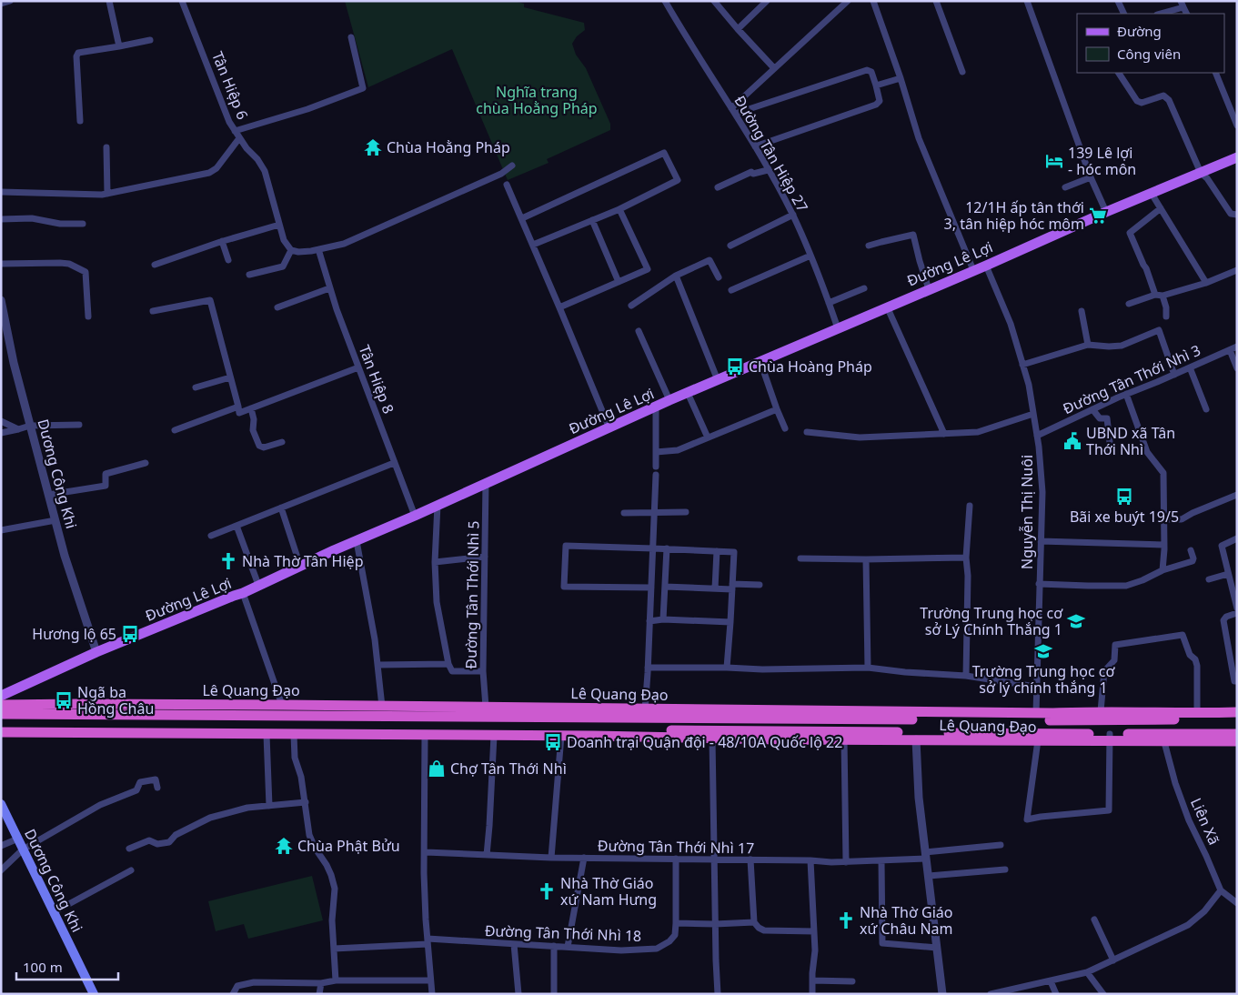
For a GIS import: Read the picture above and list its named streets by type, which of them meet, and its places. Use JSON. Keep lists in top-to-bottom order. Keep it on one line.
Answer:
{"streets":{"highway":["Lê Quang Đạo"],"main road":["Đường Lê Lợi","Dương Công Khi"],"street":["Tân Hiệp 6","Đường Tân Hiệp 27","Tân Hiệp 8","Đường Tân Thới Nhì 3","Nguyễn Thị Nuôi","Đường Tân Thới Nhì 5","Liên Xã","Đường Tân Thới Nhì 17","Đường Tân Thới Nhì 18"]},"crossings":[["Đường Tân Hiệp 27","Đường Lê Lợi"],["Đường Lê Lợi","Tân Hiệp 8"],["Đường Lê Lợi","Dương Công Khi"],["Đường Lê Lợi","Nguyễn Thị Nuôi"],["Đường Lê Lợi","Đường Tân Thới Nhì 5"],["Đường Tân Thới Nhì 3","Nguyễn Thị Nuôi"],["Nguyễn Thị Nuôi","Lê Quang Đạo"],["Đường Tân Thới Nhì 5","Lê Quang Đạo"],["Lê Quang Đạo","Liên Xã"]],"parks":["Nghĩa trang chùa Hoằng Pháp"],"places":{"temple":["Chùa Hoằng Pháp","Chùa Phật Bửu"],"hotel":["139 Lê lợi - hóc môn"],"supermarket":["12/1H ấp tân thới 3, tân hiệp hóc môm"],"bus stop":["Chùa Hoàng Pháp","Bãi xe buýt 19/5","Hương lộ 65","Ngã ba Hồng Châu","Doanh trại Quận đội - 48/10A Quốc lộ 22"],"public building":["UBND xã Tân Thới Nhì"],"church":["Nhà Thờ Tân Hiệp","Nhà Thờ Giáo xứ Nam Hưng","Nhà Thờ Giáo xứ Châu Nam"],"school or university":["Trường Trung học cơ sở Lý Chính Thắng 1","Trường Trung học cơ sở lý chính thắng 1"],"shop":["Chợ Tân Thới Nhì"]},"legend":["Đường","Công viên"],"scale_bar":"100 m"}
